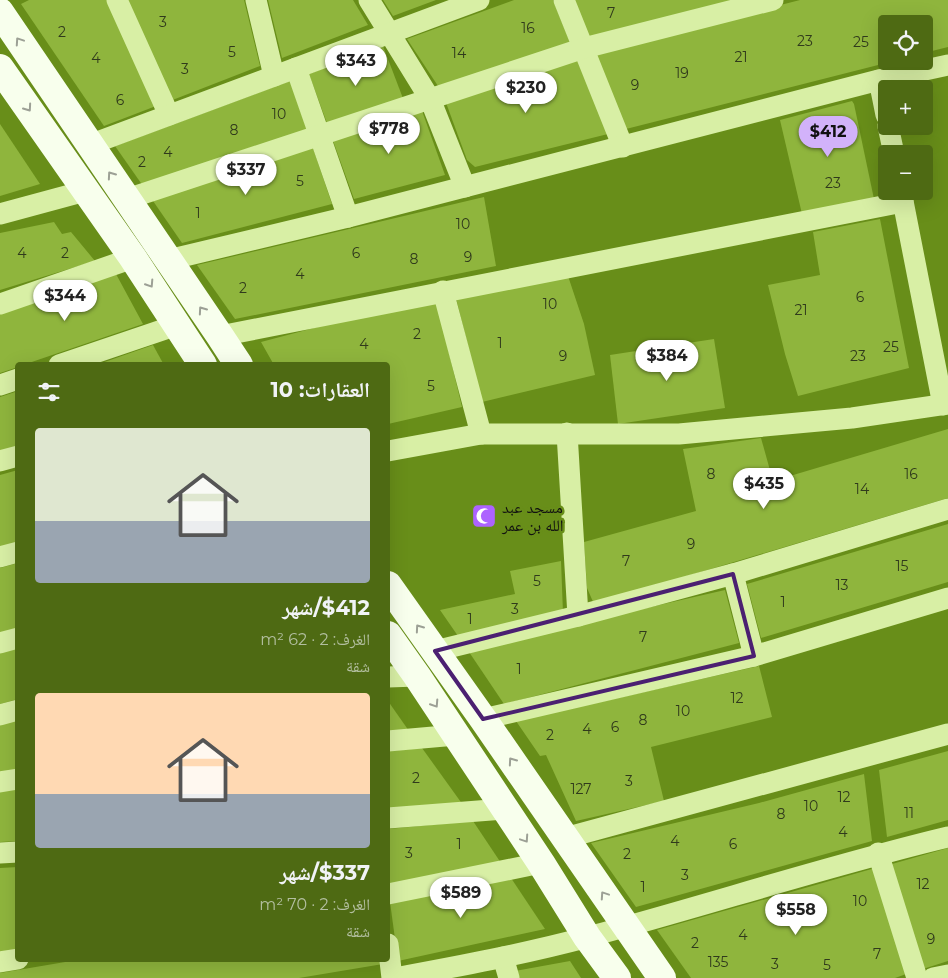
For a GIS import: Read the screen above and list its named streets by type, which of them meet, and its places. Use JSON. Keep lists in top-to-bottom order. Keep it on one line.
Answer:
{"places":{"mosque":["مسجد عبد الله بن عمر"]},"house_numbers":["7","3","16","2","23","25","5","14","21","4","3","19","9","6","10","8","4","2","5","23","1","10","4","2","6","9","8","4","2","6","10","21","2","1","4","25","9","23","5","8","16","14","9","7","15","5","13","1","3","1","7","1","12","10","8","6","4","2","2","3","127","12","10","11","8","4","4","1","6","3","2","3","12","1","10","4","9","2","7","135","3","5"],"page":{"map_buttons":["+","−"],"price":["$343","$230","$778","$412","$337","$344","$384","$435","$589","$558"],"heading":"العقارات: 10","list":[{"name":"$412/شهر","note":"الغرف: 2 · 62 m² · شقة"},{"name":"$337/شهر","note":"الغرف: 2 · 70 m² · شقة"}]}}
